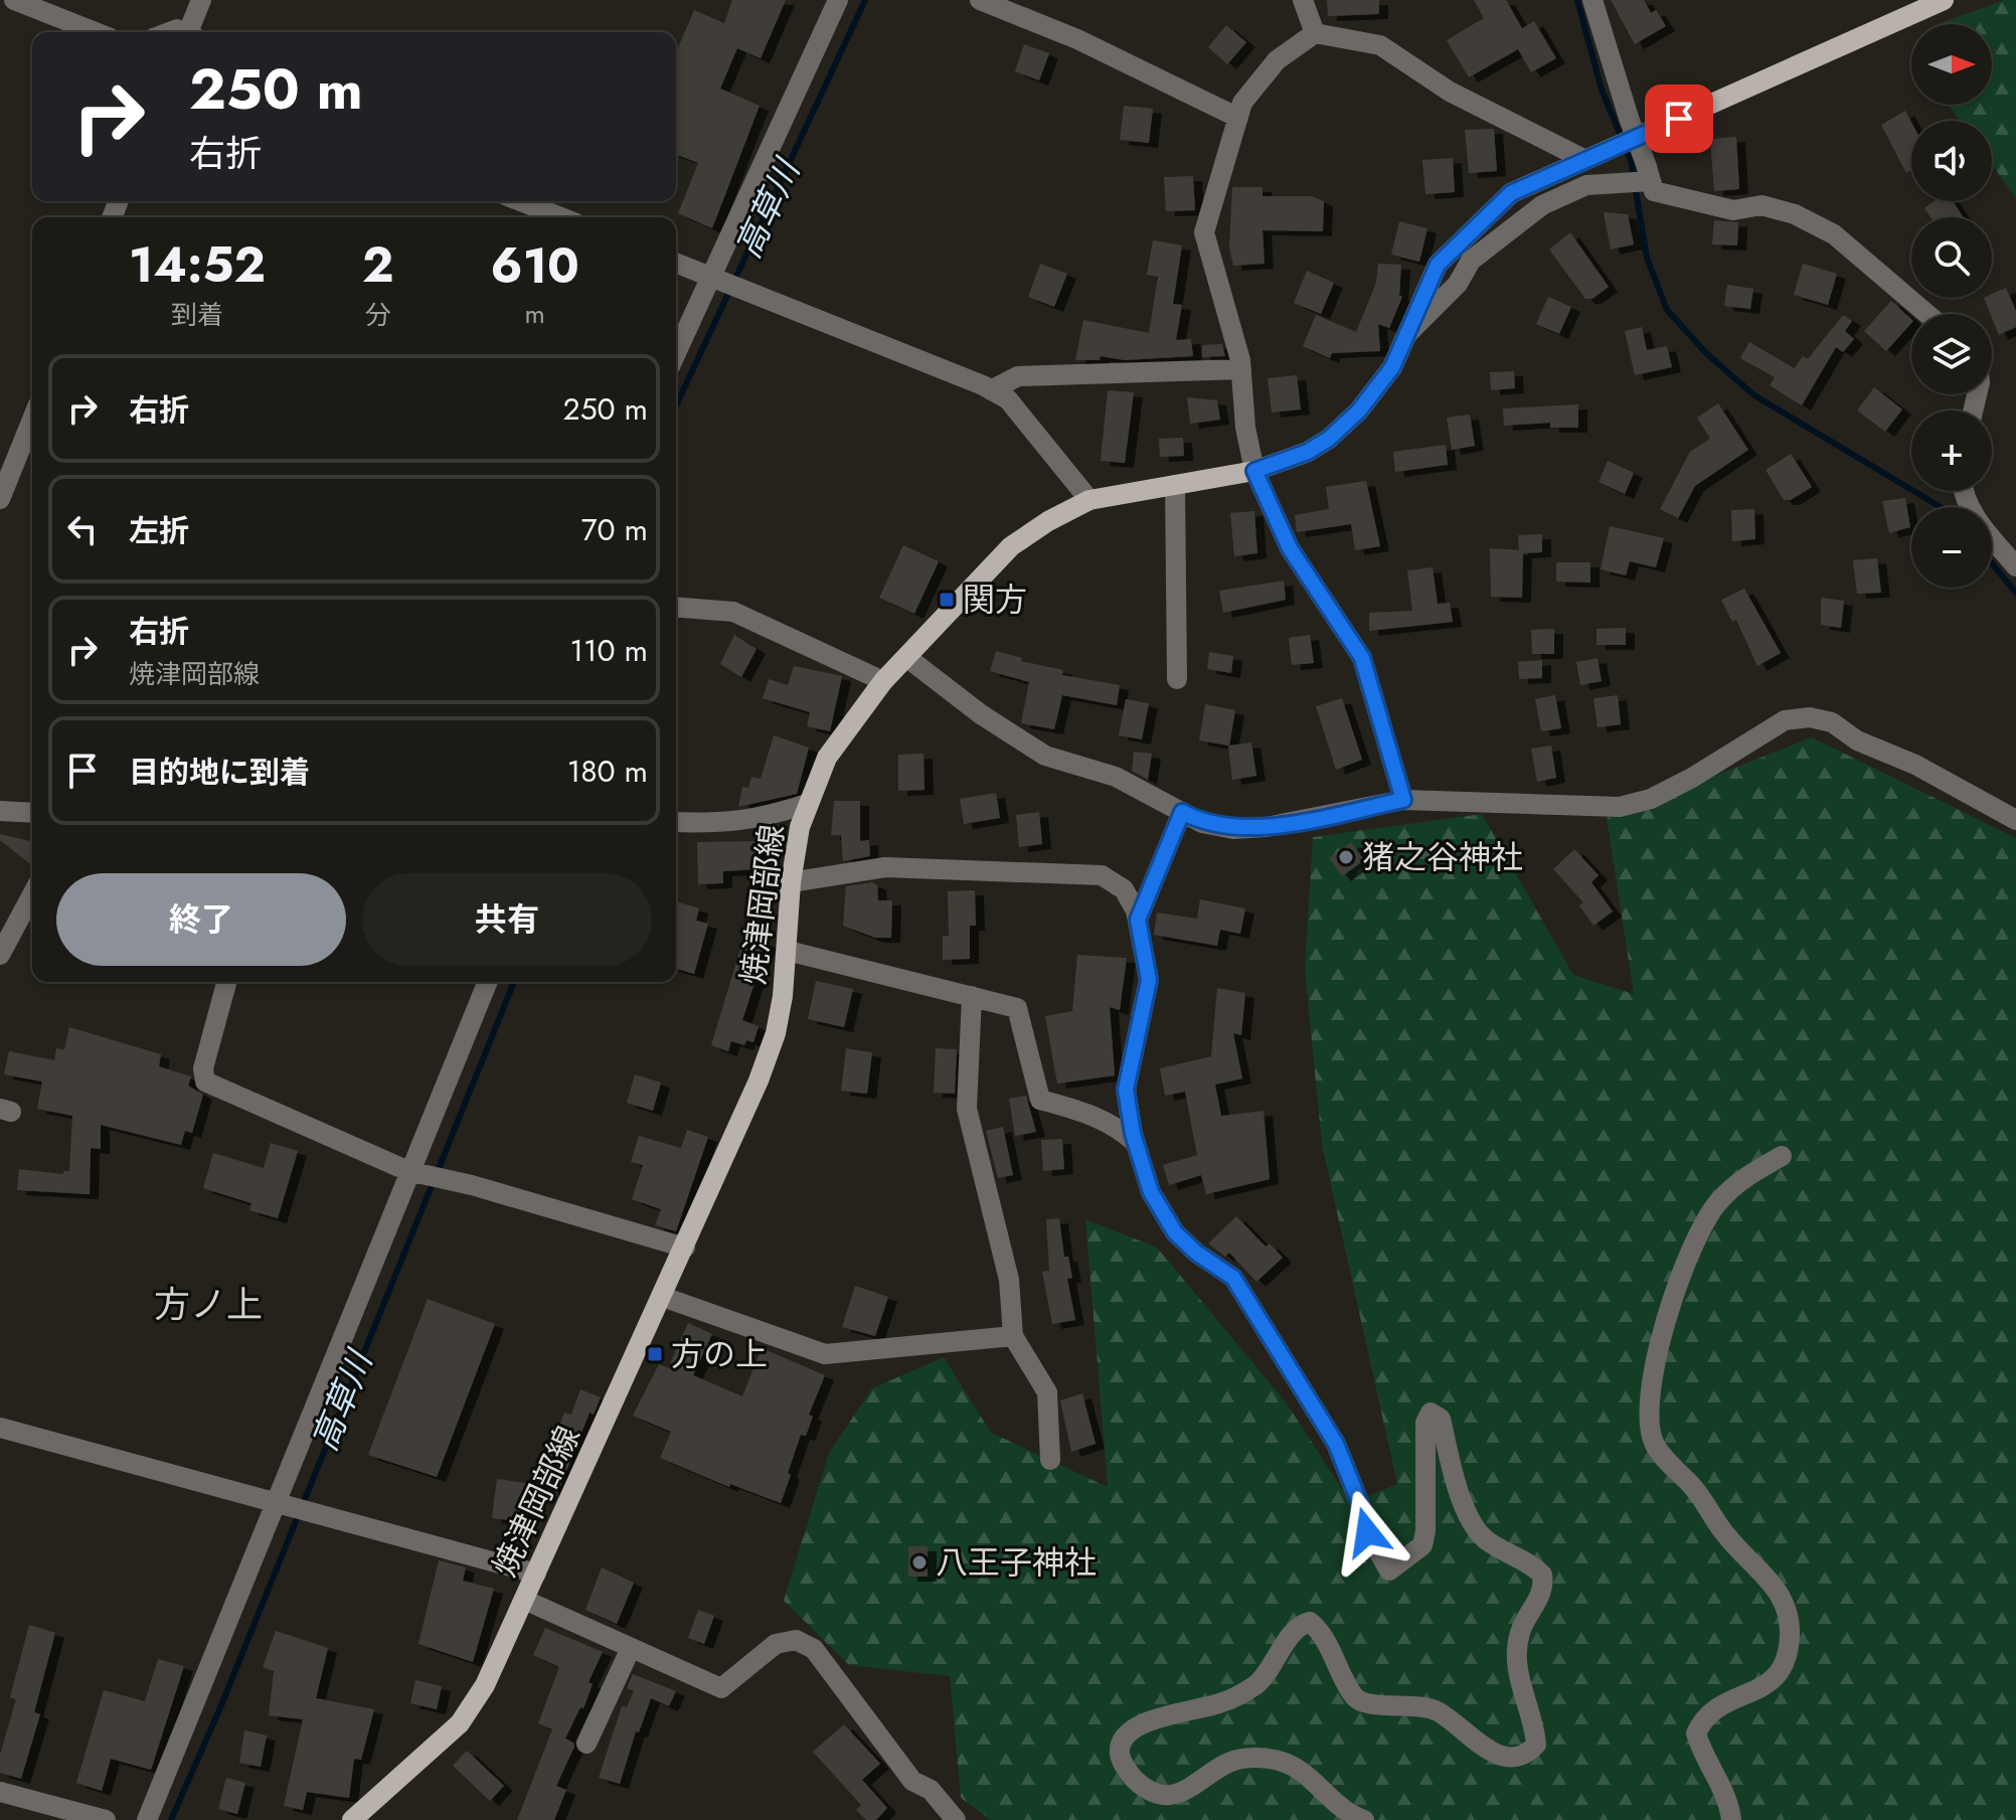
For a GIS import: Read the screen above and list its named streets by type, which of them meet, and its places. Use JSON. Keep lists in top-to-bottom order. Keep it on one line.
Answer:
{"streets":{"main road":["焼津岡部線"]},"districts":["方ノ上"],"water":["高草川"],"places":{"transit":["関方","方の上"],"other":["猪之谷神社","八王子神社"]},"north":"right","page":{"map_buttons":["+","−"],"turn":["250 m","右折"],"eta":["14:52","到着","2","分","610","m"],"list":[{"name":"右折","value":"250 m"},{"name":"左折","value":"70 m"},{"name":"右折","note":"焼津岡部線","value":"110 m"},{"name":"目的地に到着","value":"180 m"}],"buttons":["終了","共有"]}}
